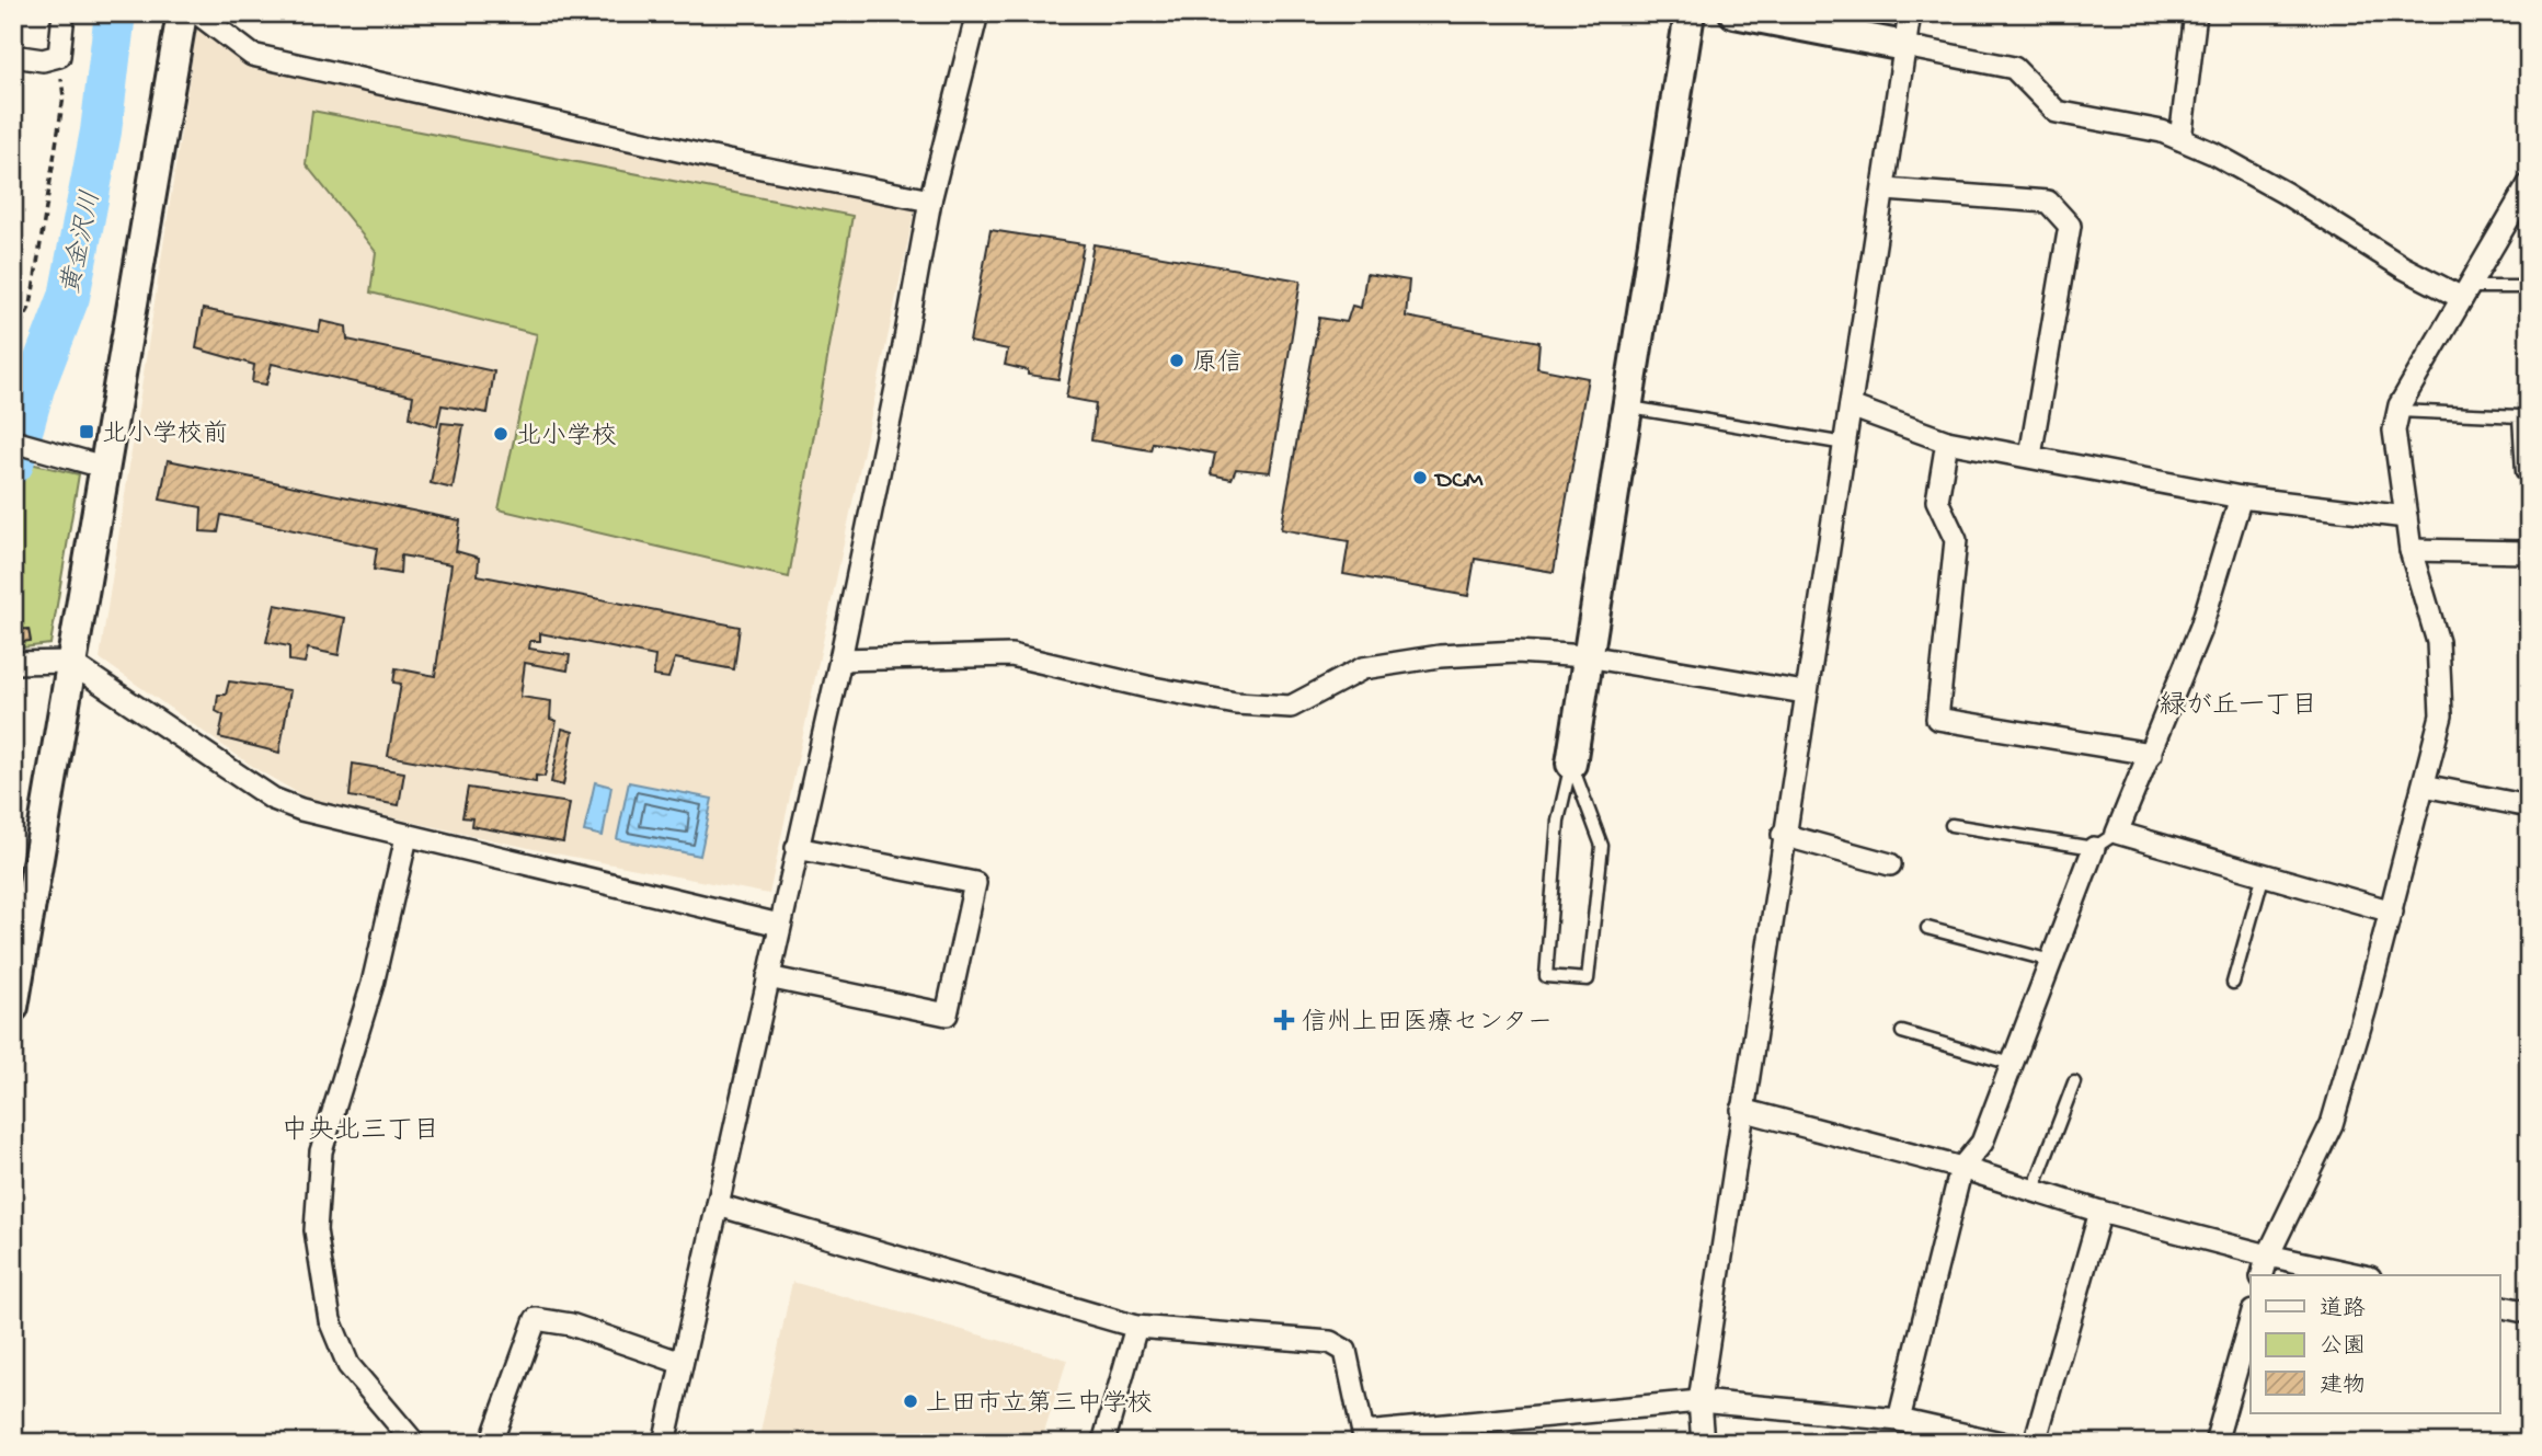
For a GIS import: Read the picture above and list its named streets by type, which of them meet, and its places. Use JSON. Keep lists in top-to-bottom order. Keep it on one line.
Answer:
{"districts":["緑が丘一丁目","中央北三丁目"],"water":["黄金沢川"],"places":{"other":["原信","北小学校","DCM","上田市立第三中学校"],"transit":["北小学校前"],"health":["信州上田医療センター"]},"legend":["道路","公園","建物"]}
